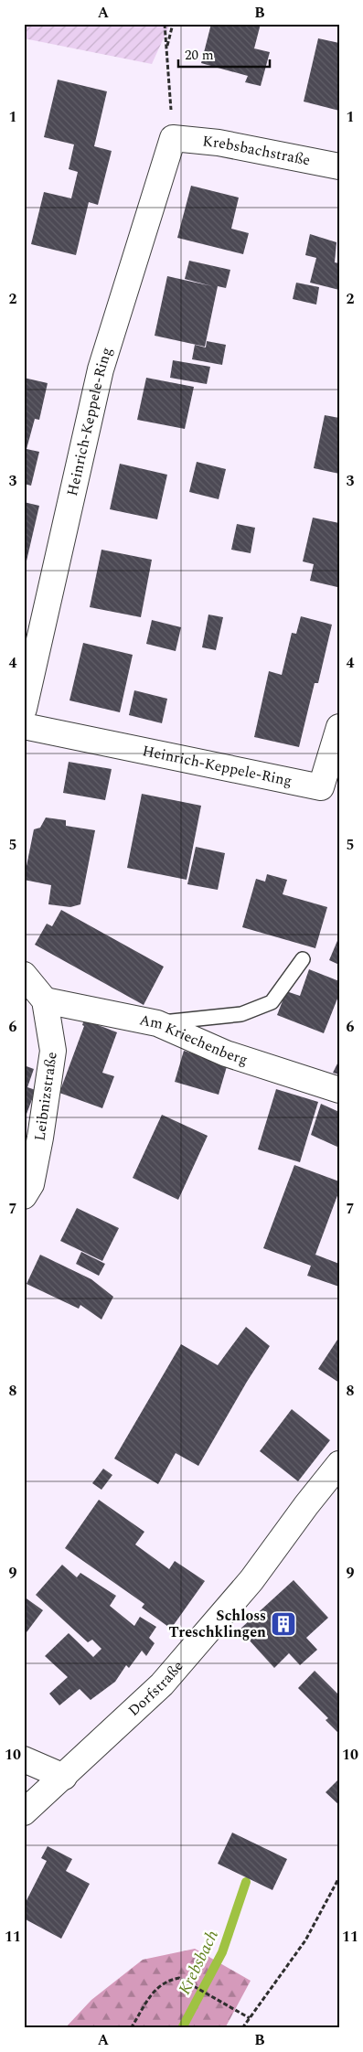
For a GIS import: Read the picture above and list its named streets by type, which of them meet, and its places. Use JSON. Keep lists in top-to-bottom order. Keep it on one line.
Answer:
{"streets":{"street":["Krebsbachstraße","Heinrich-Keppele-Ring","Am Kriechenberg","Leibnizstraße","Dorfstraße"]},"crossings":[["Krebsbachstraße","Heinrich-Keppele-Ring"],["Am Kriechenberg","Leibnizstraße"]],"water":["Krebsbach"],"places":{"building":["Schloss Treschklingen"]},"scale_bar":"20 m","grid":{"columns":["A","B"],"rows":["1","2","3","4","5","6","7","8","9","10","11"]}}
